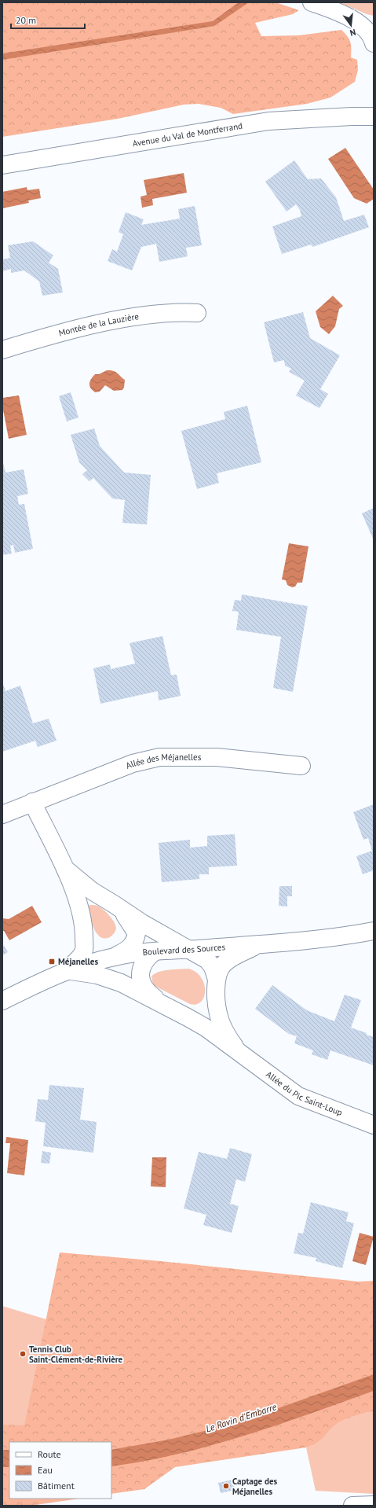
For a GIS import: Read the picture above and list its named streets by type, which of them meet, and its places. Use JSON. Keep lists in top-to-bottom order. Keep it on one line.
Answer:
{"streets":{"street":["Avenue du Val de Montferrand","Montée de la Lauzière","Allée des Méjanelles","Boulevard des Sources","Allée du Pic Saint-Loup"]},"water":["Le Ravin d'Embarre"],"places":{"transit":["Méjanelles"],"other":["Tennis Club Saint-Clément-de-Rivière","Captage des Méjanelles"]},"legend":["Route","Eau","Bâtiment"],"scale_bar":"20 m","north":"bottom"}
